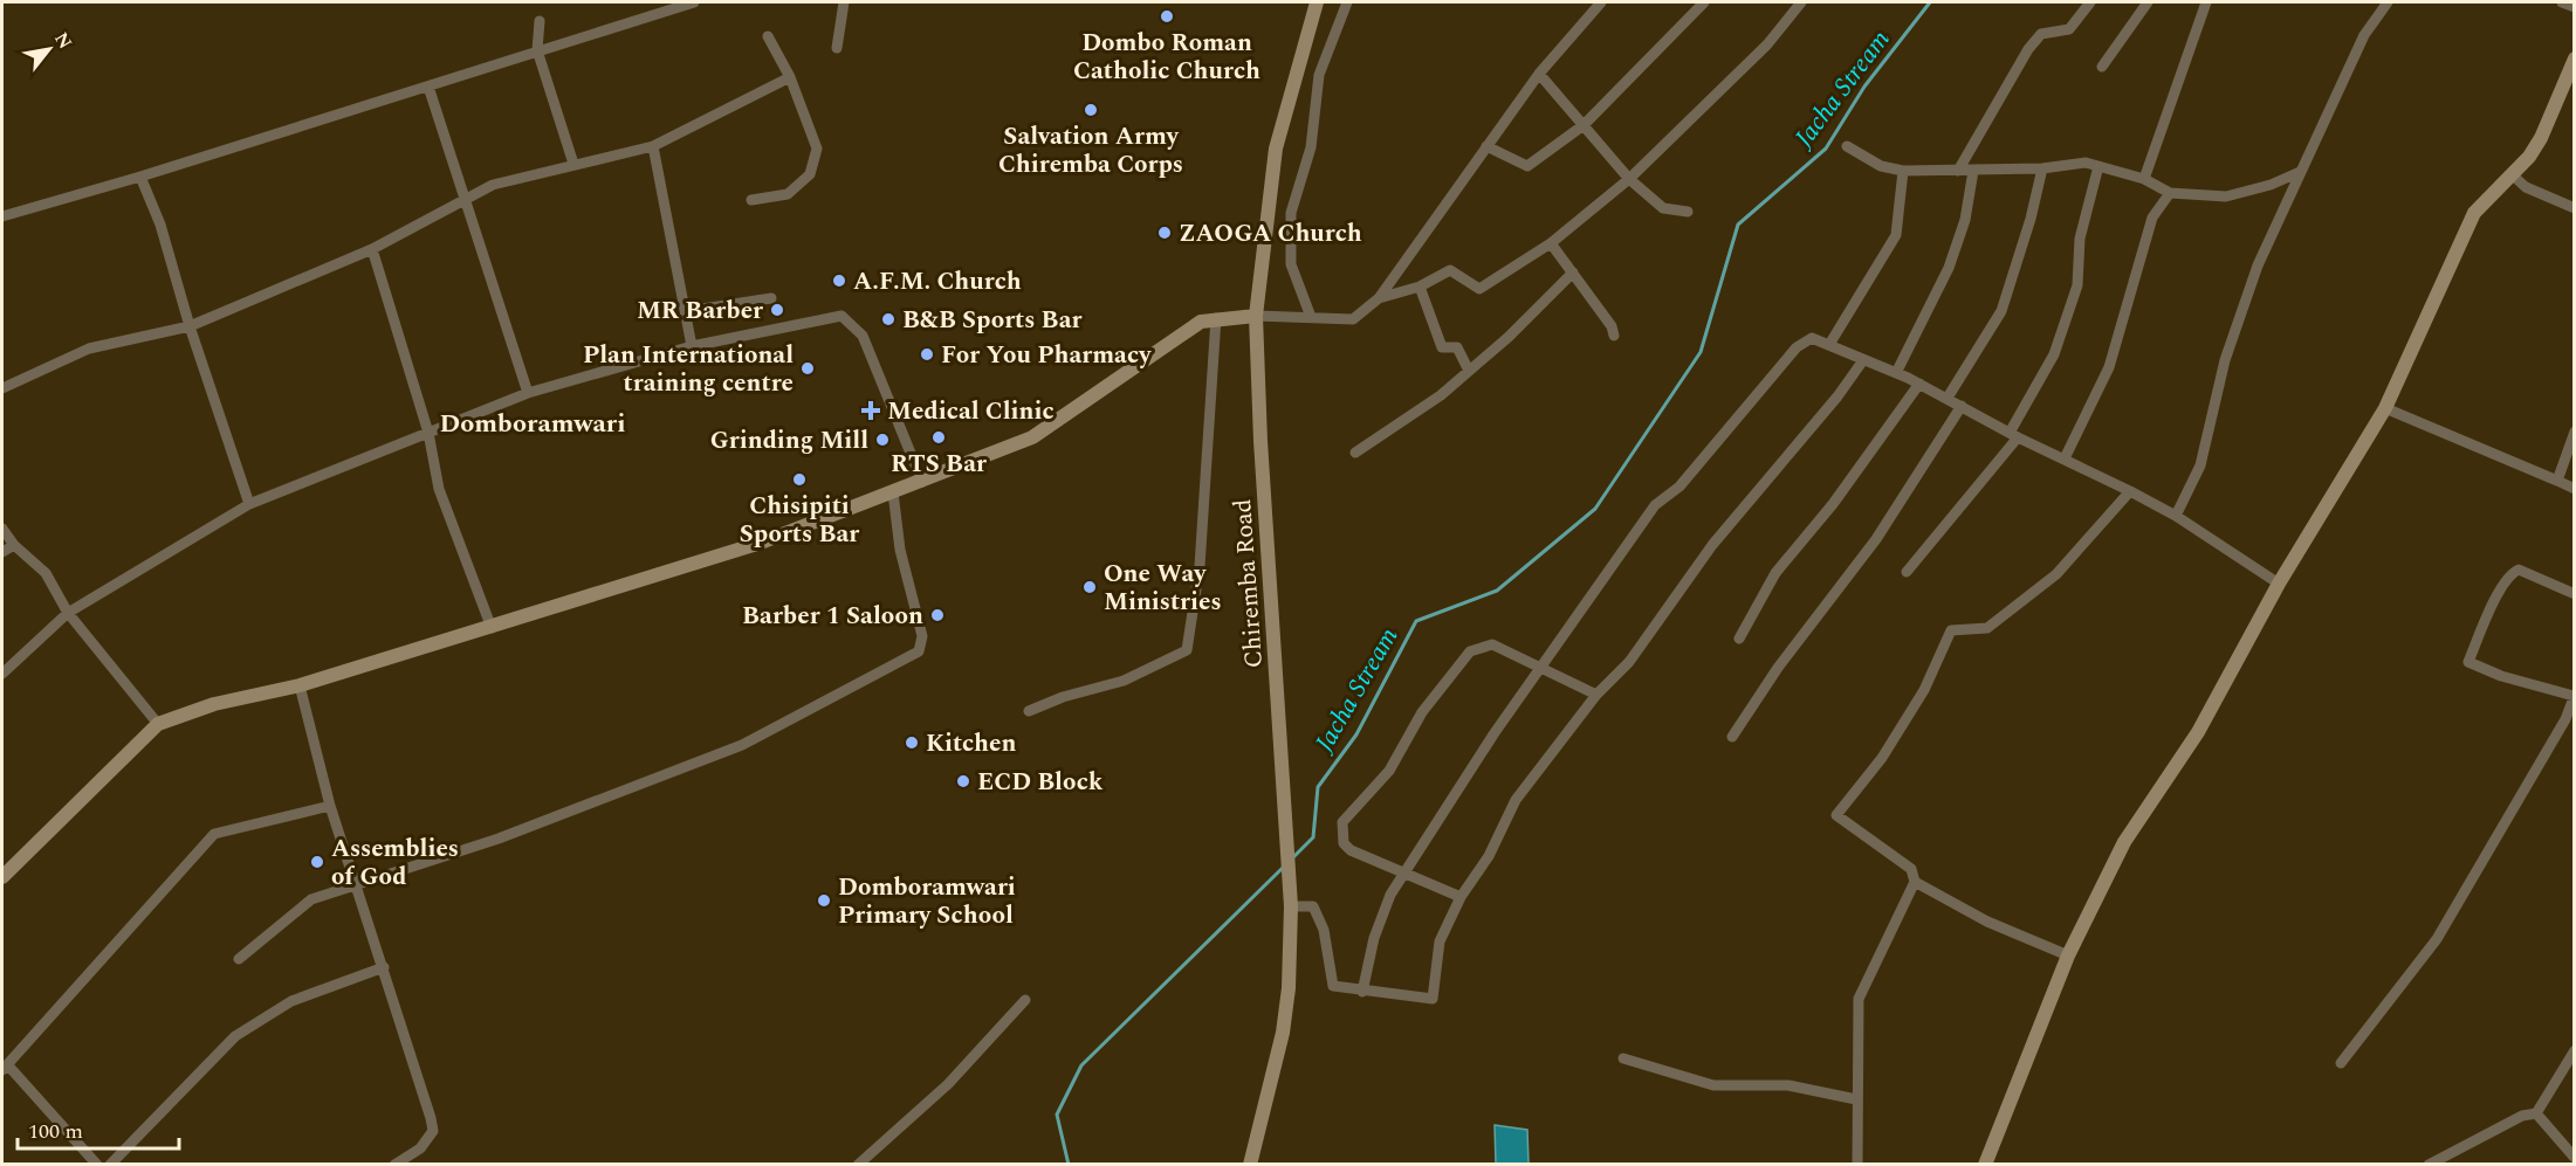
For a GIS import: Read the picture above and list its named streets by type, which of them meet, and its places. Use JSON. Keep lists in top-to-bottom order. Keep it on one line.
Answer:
{"streets":{"street":["Chiremba Road"]},"districts":["Domboramwari"],"water":["Jacha Stream"],"places":{"other":["Dombo Roman Catholic Church","Salvation Army Chiremba Corps","ZAOGA Church","A.F.M. Church","MR Barber","B&B Sports Bar","For You Pharmacy","Plan International training centre","RTS Bar","Grinding Mill","Chisipiti Sports Bar","One Way Ministries","Barber 1 Saloon","Kitchen","ECD Block","Assemblies of God","Domboramwari Primary School"],"health":["Medical Clinic"]},"scale_bar":"100 m","north":"top right"}
